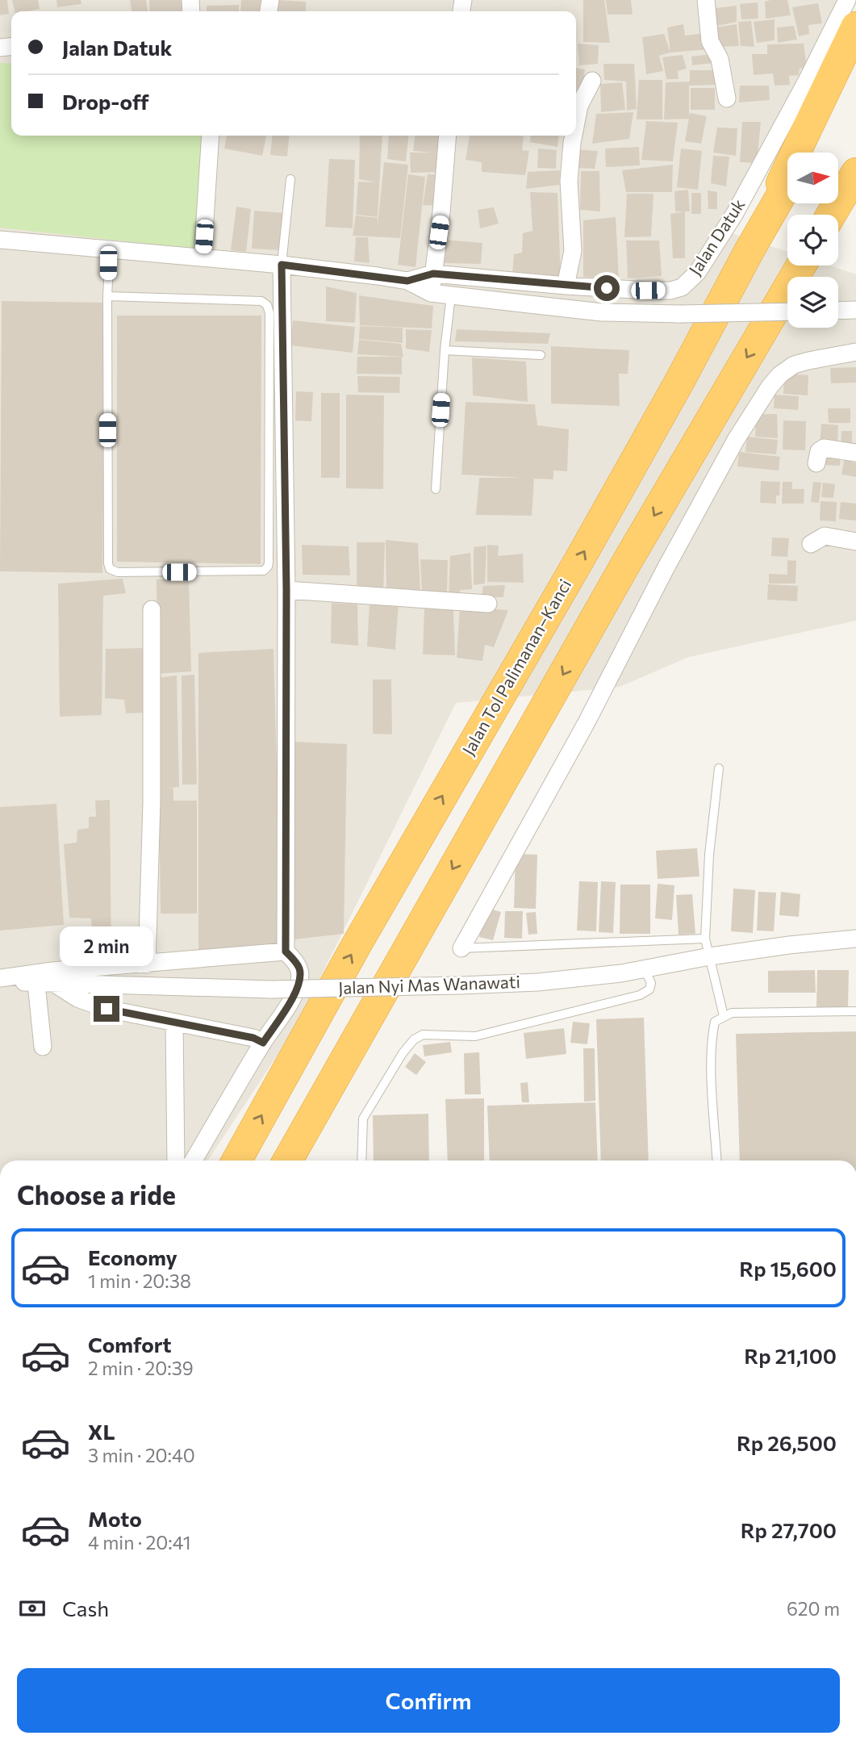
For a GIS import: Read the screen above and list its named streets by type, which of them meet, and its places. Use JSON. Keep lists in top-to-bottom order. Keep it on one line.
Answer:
{"streets":{"highway":["Jalan Tol Palimanan–Kanci"],"street":["Jalan Datuk","Jalan Nyi Mas Wanawati"]},"north":"right","page":{"banner":["Jalan Datuk","Drop-off"],"bubble":"2 min","heading":"Choose a ride","list":[{"name":"Economy","note":"1 min · 20:38","value":"Rp 15,600"},{"name":"Comfort","note":"2 min · 20:39","value":"Rp 21,100"},{"name":"XL","note":"3 min · 20:40","value":"Rp 26,500"},{"name":"Moto","note":"4 min · 20:41","value":"Rp 27,700"}],"pay":["Cash","620 m"],"buttons":"Confirm"}}
